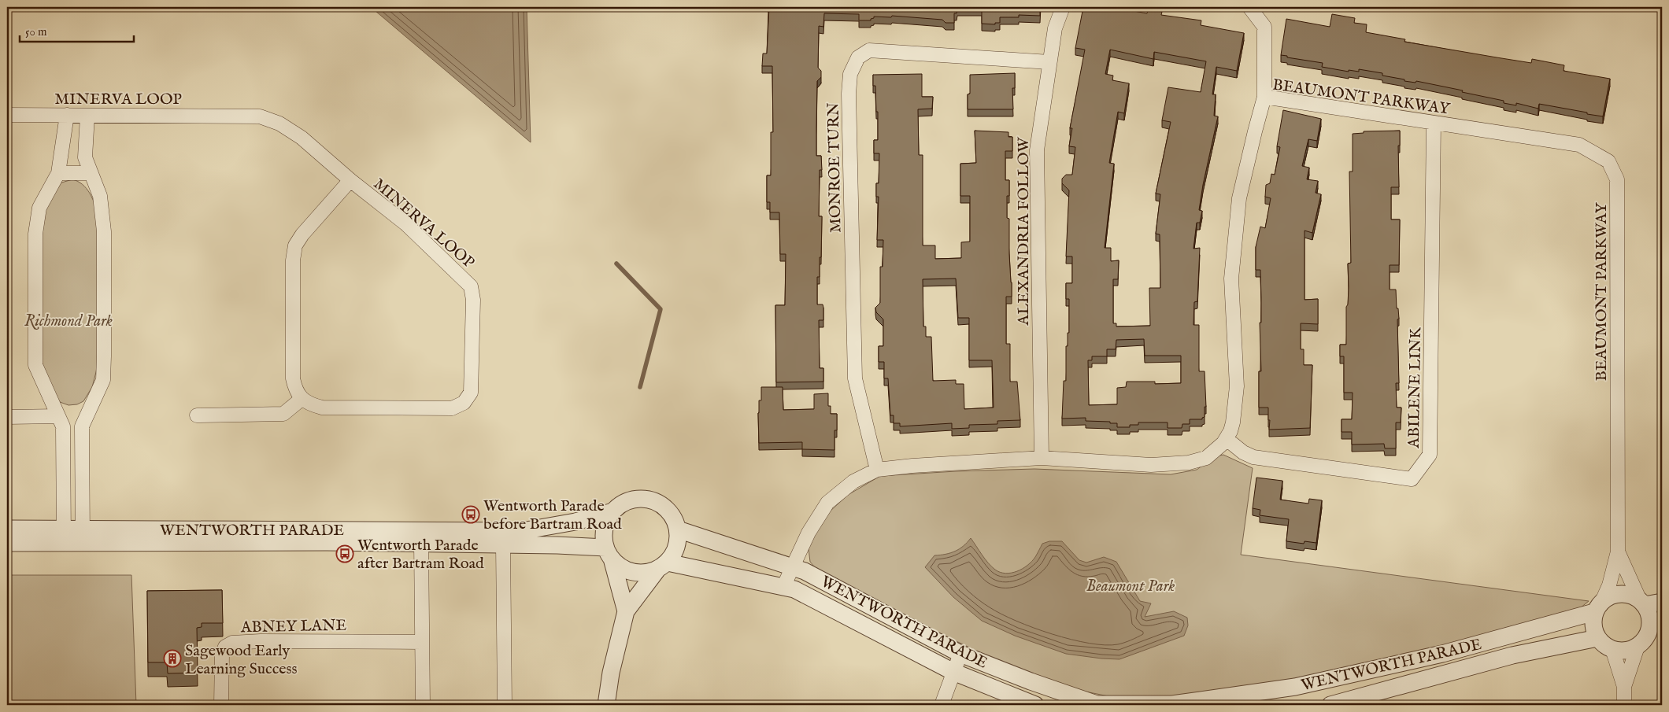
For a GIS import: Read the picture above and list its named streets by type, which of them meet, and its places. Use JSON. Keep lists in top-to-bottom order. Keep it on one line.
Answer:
{"streets":{"street":["BEAUMONT PARKWAY","MINERVA LOOP","MONROE TURN","ALEXANDRIA FOLLOW","ABILENE LINK","WENTWORTH PARADE","ABNEY LANE"]},"crossings":[["BEAUMONT PARKWAY","MONROE TURN"],["BEAUMONT PARKWAY","ALEXANDRIA FOLLOW"],["BEAUMONT PARKWAY","ABILENE LINK"],["BEAUMONT PARKWAY","WENTWORTH PARADE"],["MONROE TURN","ALEXANDRIA FOLLOW"]],"parks":["Richmond Park","Beaumont Park"],"places":{"bus stop":["Wentworth Parade before Bartram Road","Wentworth Parade after Bartram Road"],"building":["Sagewood Early Learning Success"]},"scale_bar":"50 m"}
